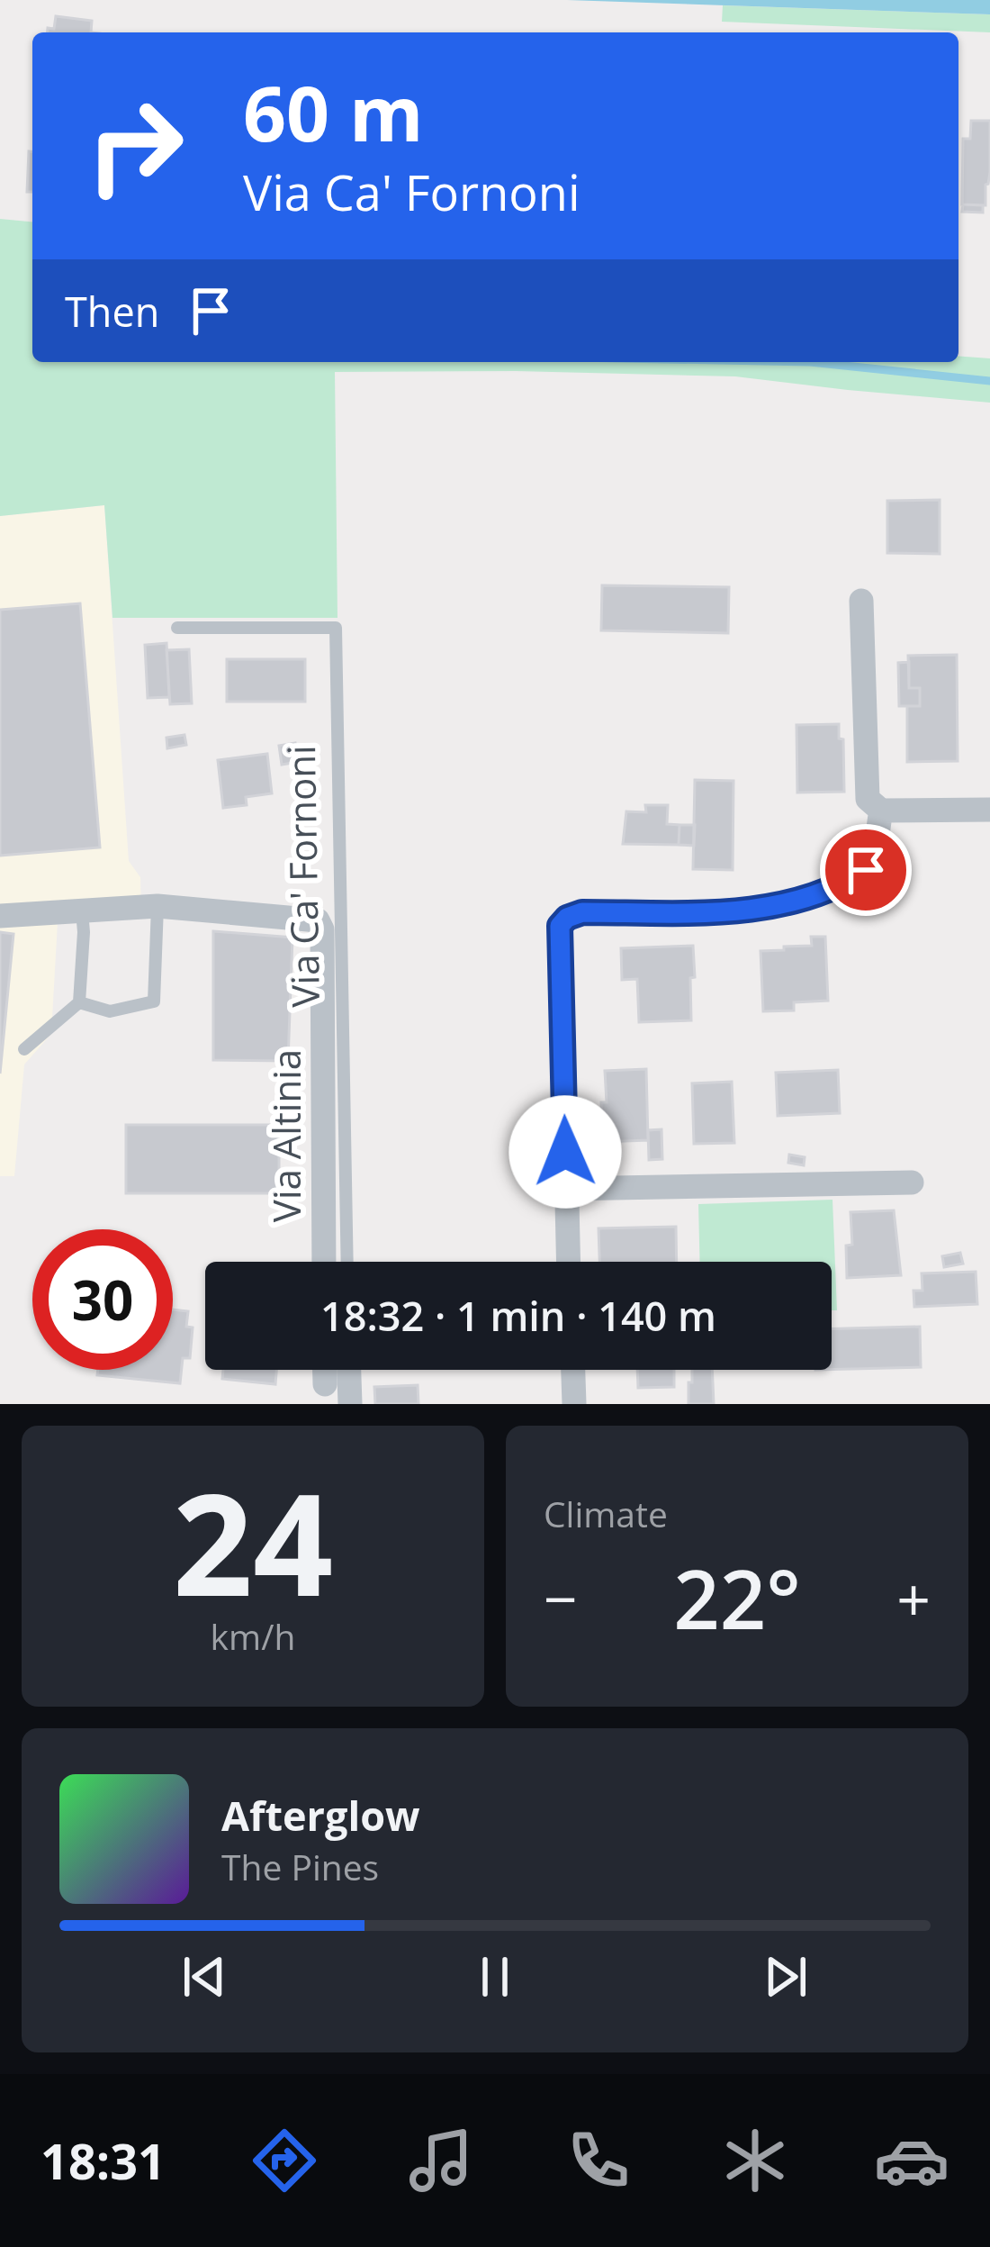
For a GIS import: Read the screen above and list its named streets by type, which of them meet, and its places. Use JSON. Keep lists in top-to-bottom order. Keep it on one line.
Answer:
{"streets":{"street":["Via Altinia"],"lane":["Via Ca' Fornoni"]},"page":{"turn":["60 m","Via Ca' Fornoni"],"then":"Then","limit":"30","trip":"18:32 · 1 min · 140 m","tile":[["24","km/h"],"Climate"],"heat":["−","22°","+"],"song":["Afterglow","The Pines"],"tabs":"18:31"}}
